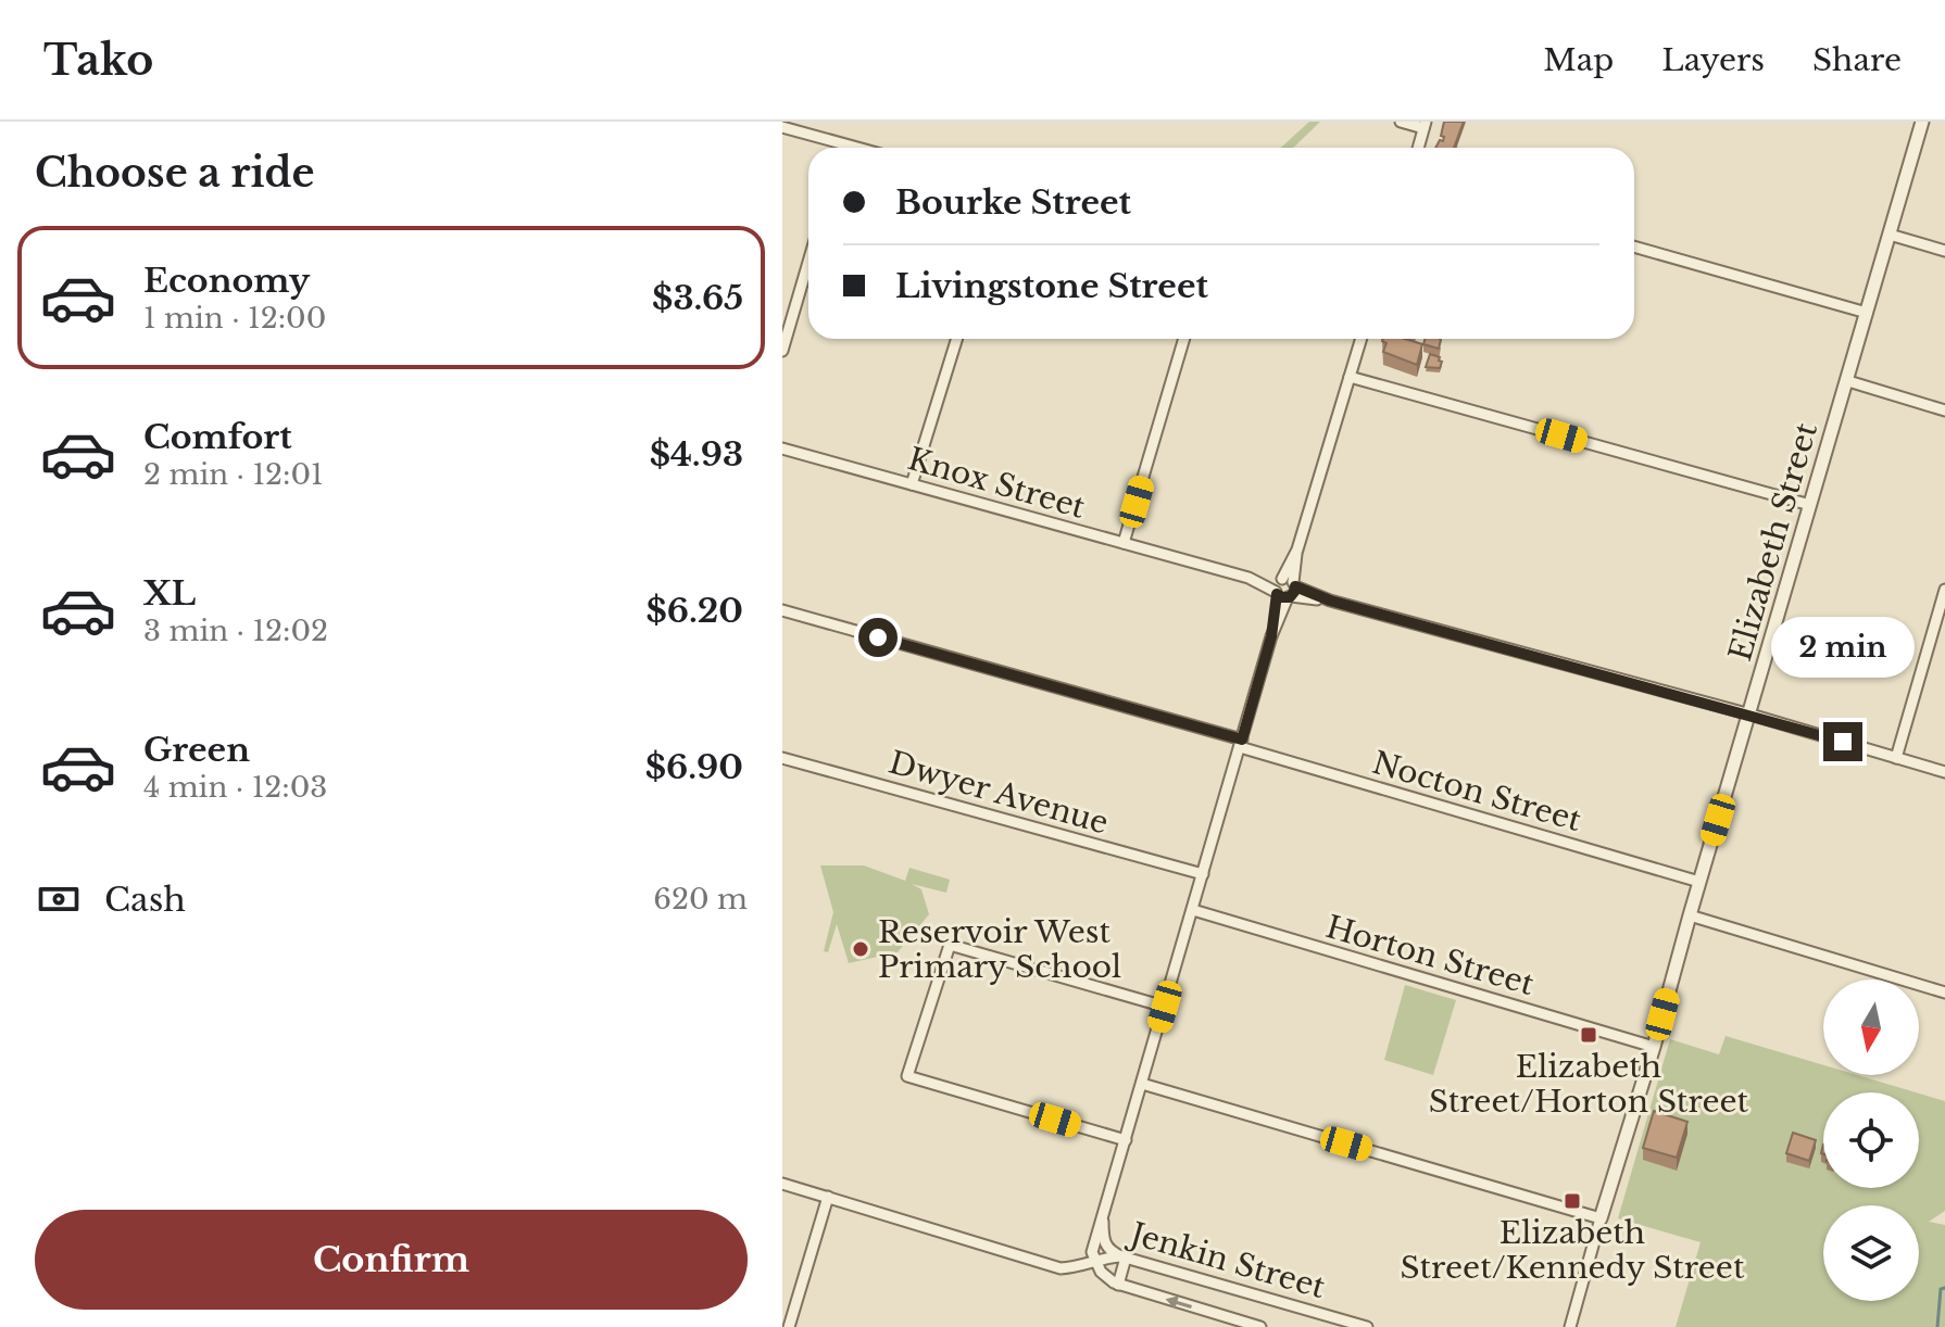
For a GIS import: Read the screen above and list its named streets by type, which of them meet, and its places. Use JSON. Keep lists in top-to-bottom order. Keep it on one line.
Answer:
{"streets":{"street":["Knox Street","Elizabeth Street","Nocton Street","Dwyer Avenue","Horton Street","Jenkin Street"]},"crossings":[["Knox Street","Elizabeth Street"],["Elizabeth Street","Nocton Street"],["Elizabeth Street","Horton Street"]],"places":{"other":["Reservoir West Primary School"],"transit":["Elizabeth Street/Horton Street","Elizabeth Street/Kennedy Street"]},"north":"bottom","page":{"header":"Tako","nav":["Map","Layers","Share"],"heading":"Choose a ride","banner":["Bourke Street","Livingstone Street"],"list":[{"name":"Economy","note":"1 min · 12:00","value":"$3.65"},{"name":"Comfort","note":"2 min · 12:01","value":"$4.93"},{"name":"XL","note":"3 min · 12:02","value":"$6.20"},{"name":"Green","note":"4 min · 12:03","value":"$6.90"}],"bubble":"2 min","pay":["Cash","620 m"],"buttons":"Confirm"}}
